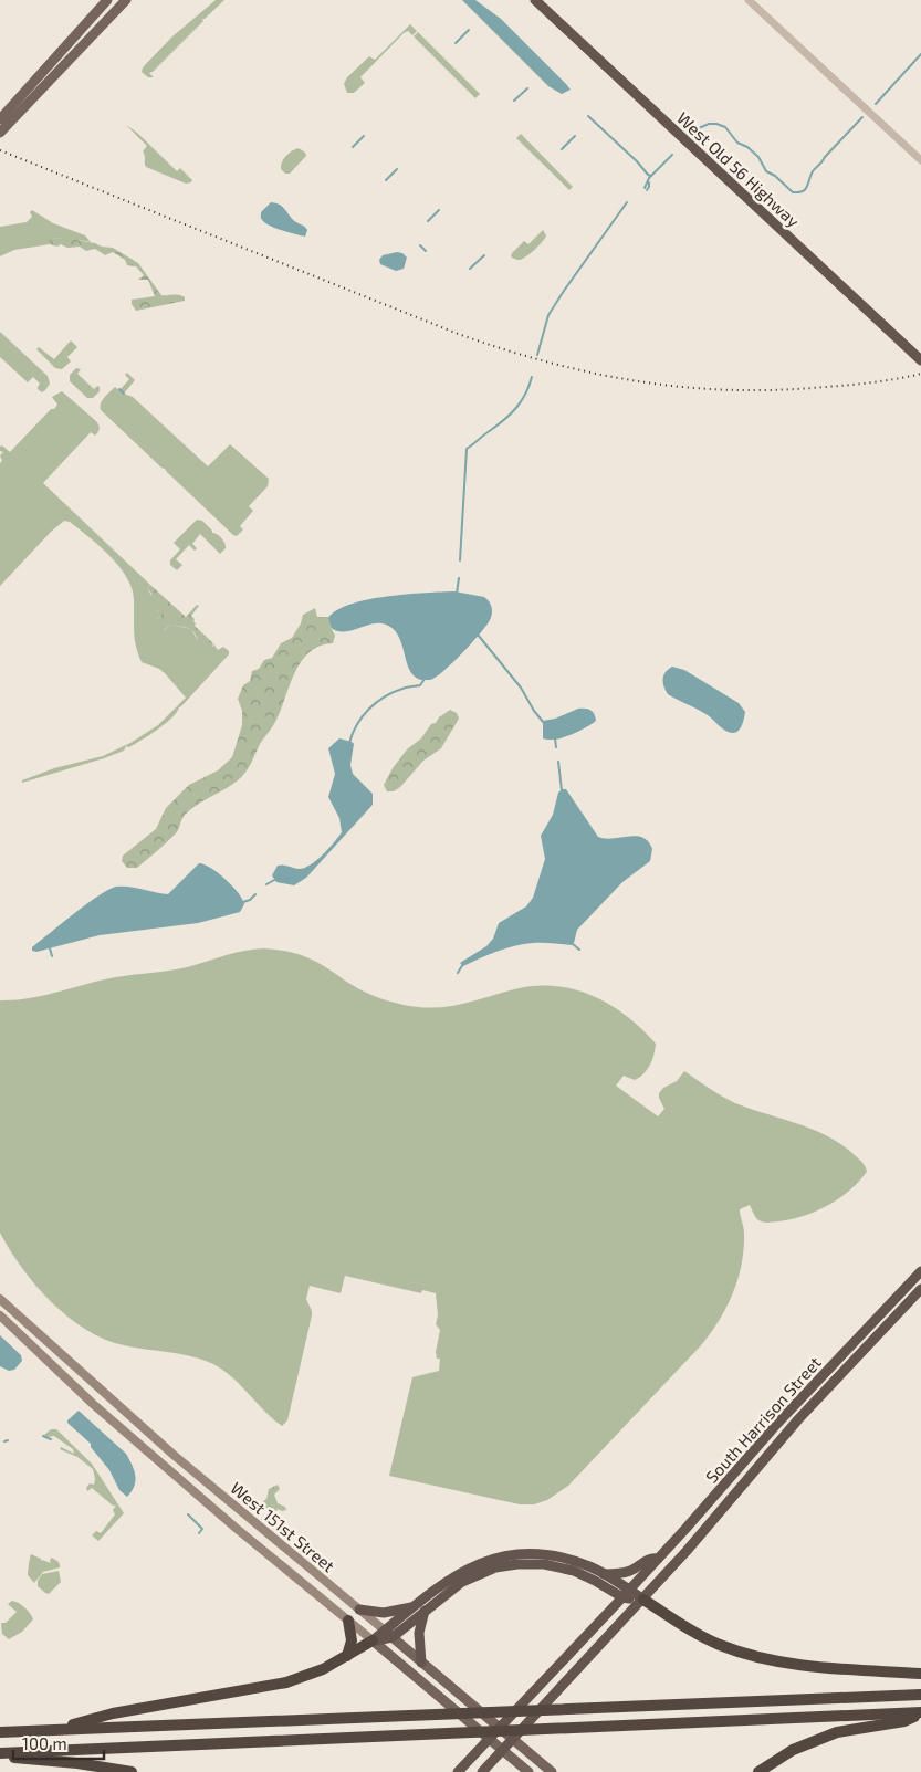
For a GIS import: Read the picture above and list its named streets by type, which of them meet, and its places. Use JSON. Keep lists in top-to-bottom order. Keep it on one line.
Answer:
{"streets":{"highway":["West Old 56 Highway","South Harrison Street"],"main road":["West 151st Street"]},"scale_bar":"100 m"}
